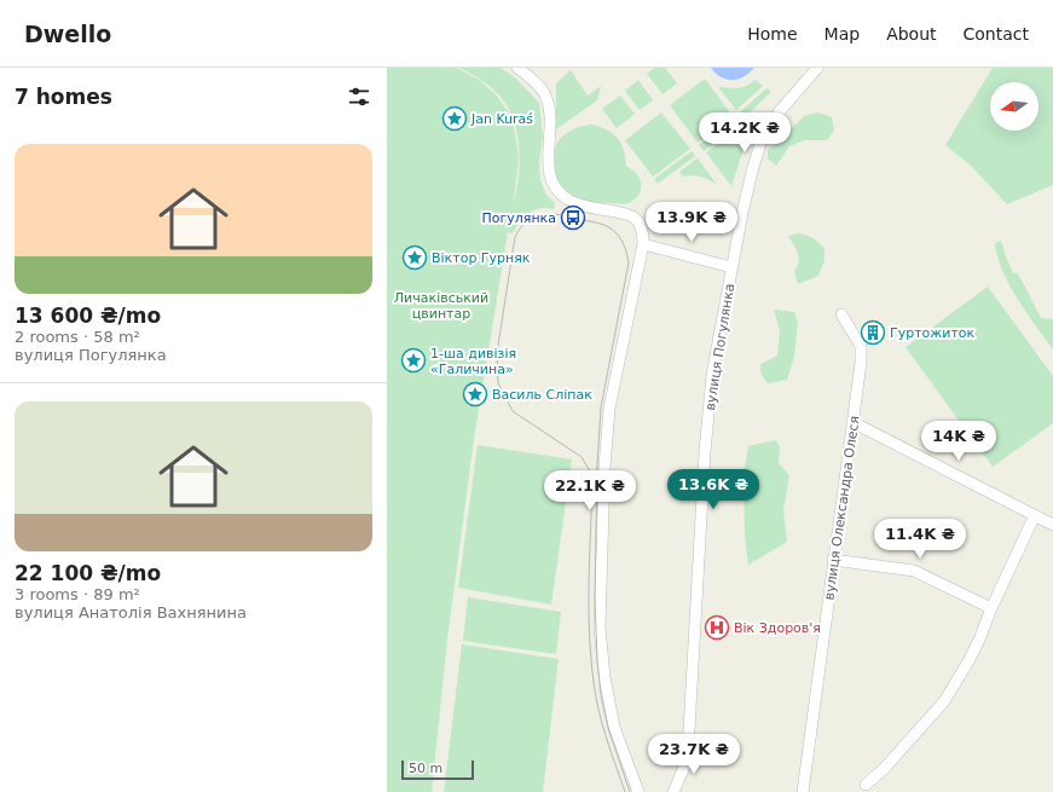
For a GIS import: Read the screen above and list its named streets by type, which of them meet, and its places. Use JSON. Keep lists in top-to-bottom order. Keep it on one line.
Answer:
{"streets":{"street":["вулиця Погулянка","вулиця Олександра Олеся"]},"parks":["Личаківський цвинтар"],"places":{"place":["Jan Kuraś","Віктор Гурняк","1-ша дивізія «Галичина»","Василь Сліпак"],"bus stop":["Погулянка"],"building":["Гуртожиток"],"hospital":["Вік Здоров'я"]},"scale_bar":"50 m","north":"left","page":{"header":"Dwello","nav":["Home","Map","About","Contact"],"heading":"7 homes","price":["14.2K ₴","13.9K ₴","14K ₴","13.6K ₴","22.1K ₴","11.4K ₴","23.7K ₴"],"list":[{"name":"13 600 ₴/mo","note":"2 rooms · 58 m² · вулиця Погулянка"},{"name":"22 100 ₴/mo","note":"3 rooms · 89 m² · вулиця Анатолія Вахнянина"}],"scale":"50 m"}}
